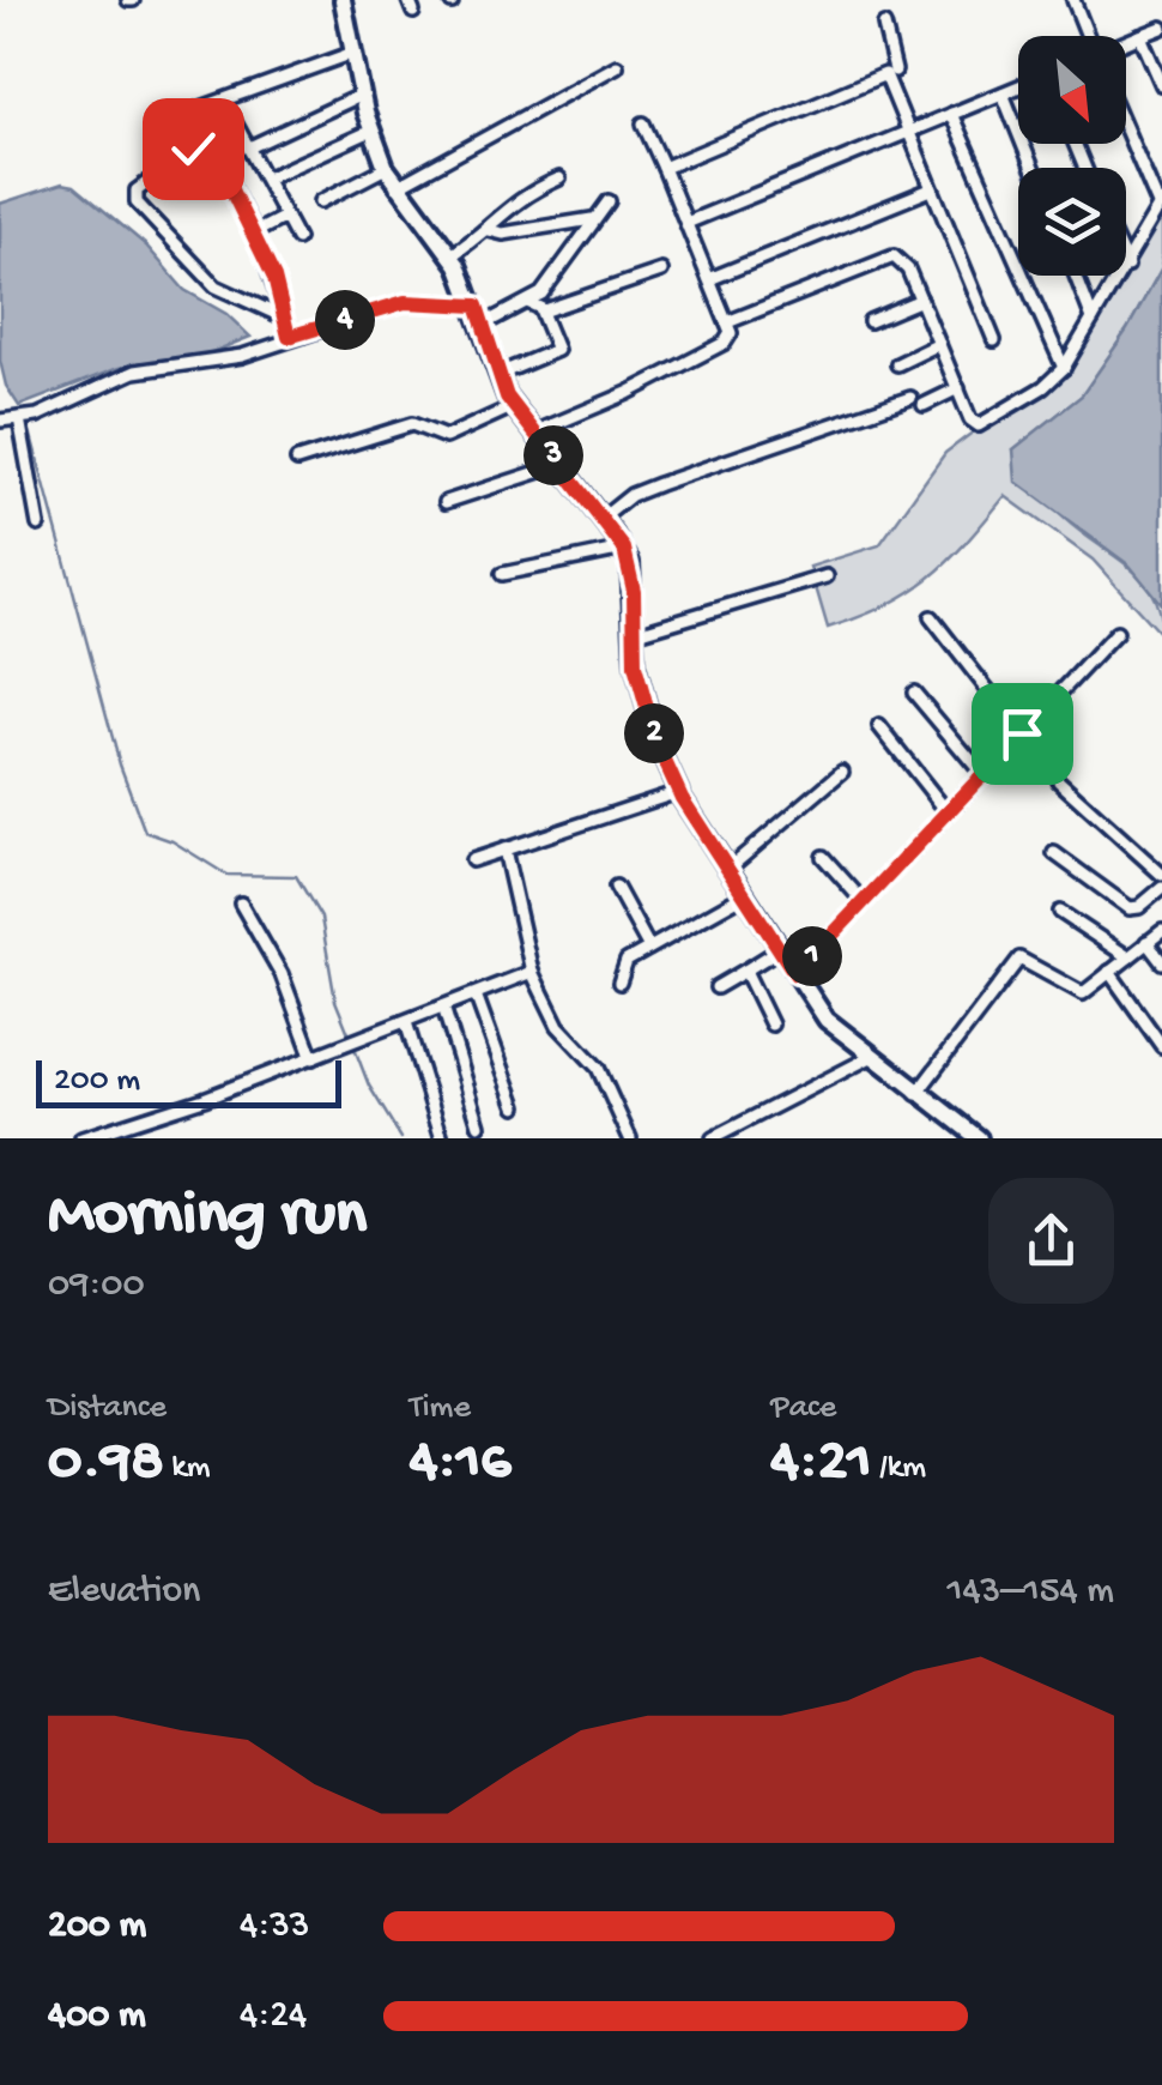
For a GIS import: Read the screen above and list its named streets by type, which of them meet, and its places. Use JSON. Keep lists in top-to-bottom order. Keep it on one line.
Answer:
{"scale_bar":"200 m","north":"bottom right","page":{"pins":["4","3","2","1"],"scale":"200 m","heading":["Morning run","09:00"],"stats":[["Distance","0.98 km"],["Time","4:16"],["Pace","4:21 /km"]],"chart":["Elevation","143–154 m"],"list":[{"name":"200 m","note":"4:33"},{"name":"400 m","note":"4:24"}]}}
